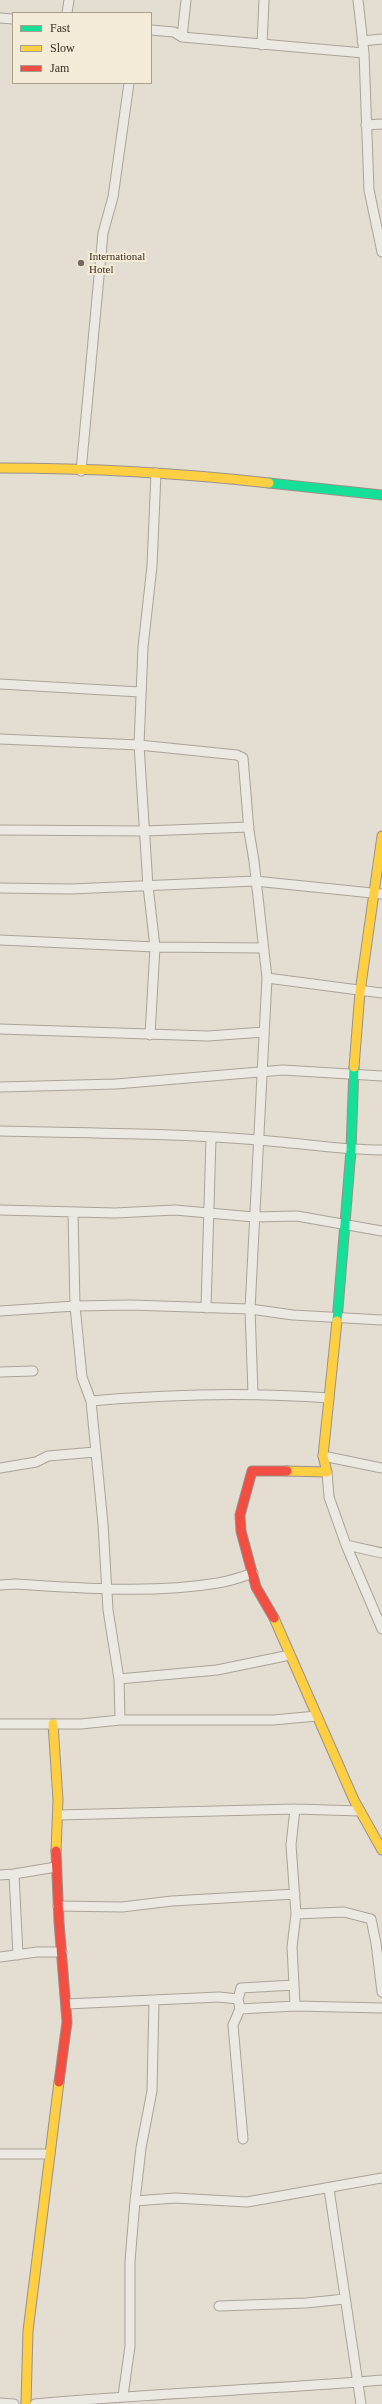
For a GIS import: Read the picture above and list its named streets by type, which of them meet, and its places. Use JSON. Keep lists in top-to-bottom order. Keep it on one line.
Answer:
{"places":["International Hotel"],"legend":["Fast","Slow","Jam"]}
